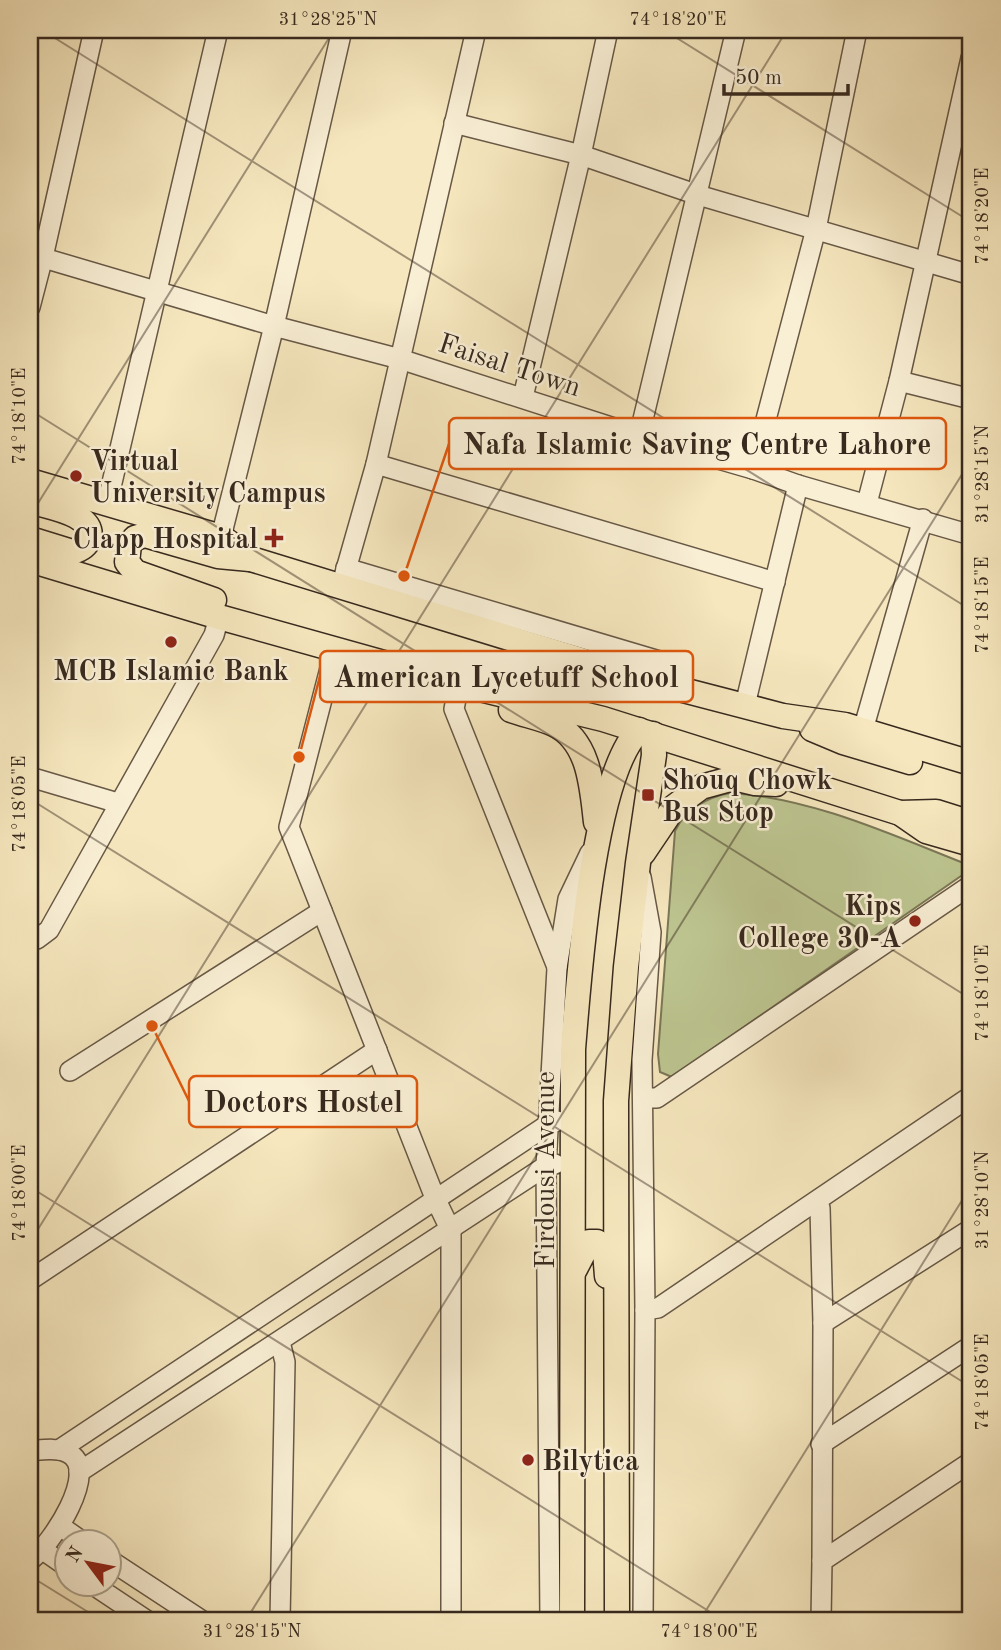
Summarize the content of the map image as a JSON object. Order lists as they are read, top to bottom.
{
  "streets": {
    "main road": ["Firdousi Avenue"],
    "street": ["Faisal Town"]
  },
  "places": {
    "other": [
      "Virtual University Campus",
      "Nafa Islamic Saving Centre Lahore",
      "MCB Islamic Bank",
      "American Lycetuff School",
      "Kips College 30-A",
      "Doctors Hostel",
      "Bilytica"
    ],
    "health": ["Clapp Hospital"],
    "transit": ["Shouq Chowk Bus Stop"]
  },
  "scale_bar": "50 m",
  "north": "top left",
  "coordinates": [
    "31°28'25\"N",
    "74°18'20\"E",
    "74°18'10\"E",
    "31°28'15\"N",
    "74°18'15\"E",
    "74°18'05\"E",
    "74°18'00\"E",
    "31°28'10\"N"
  ]
}
